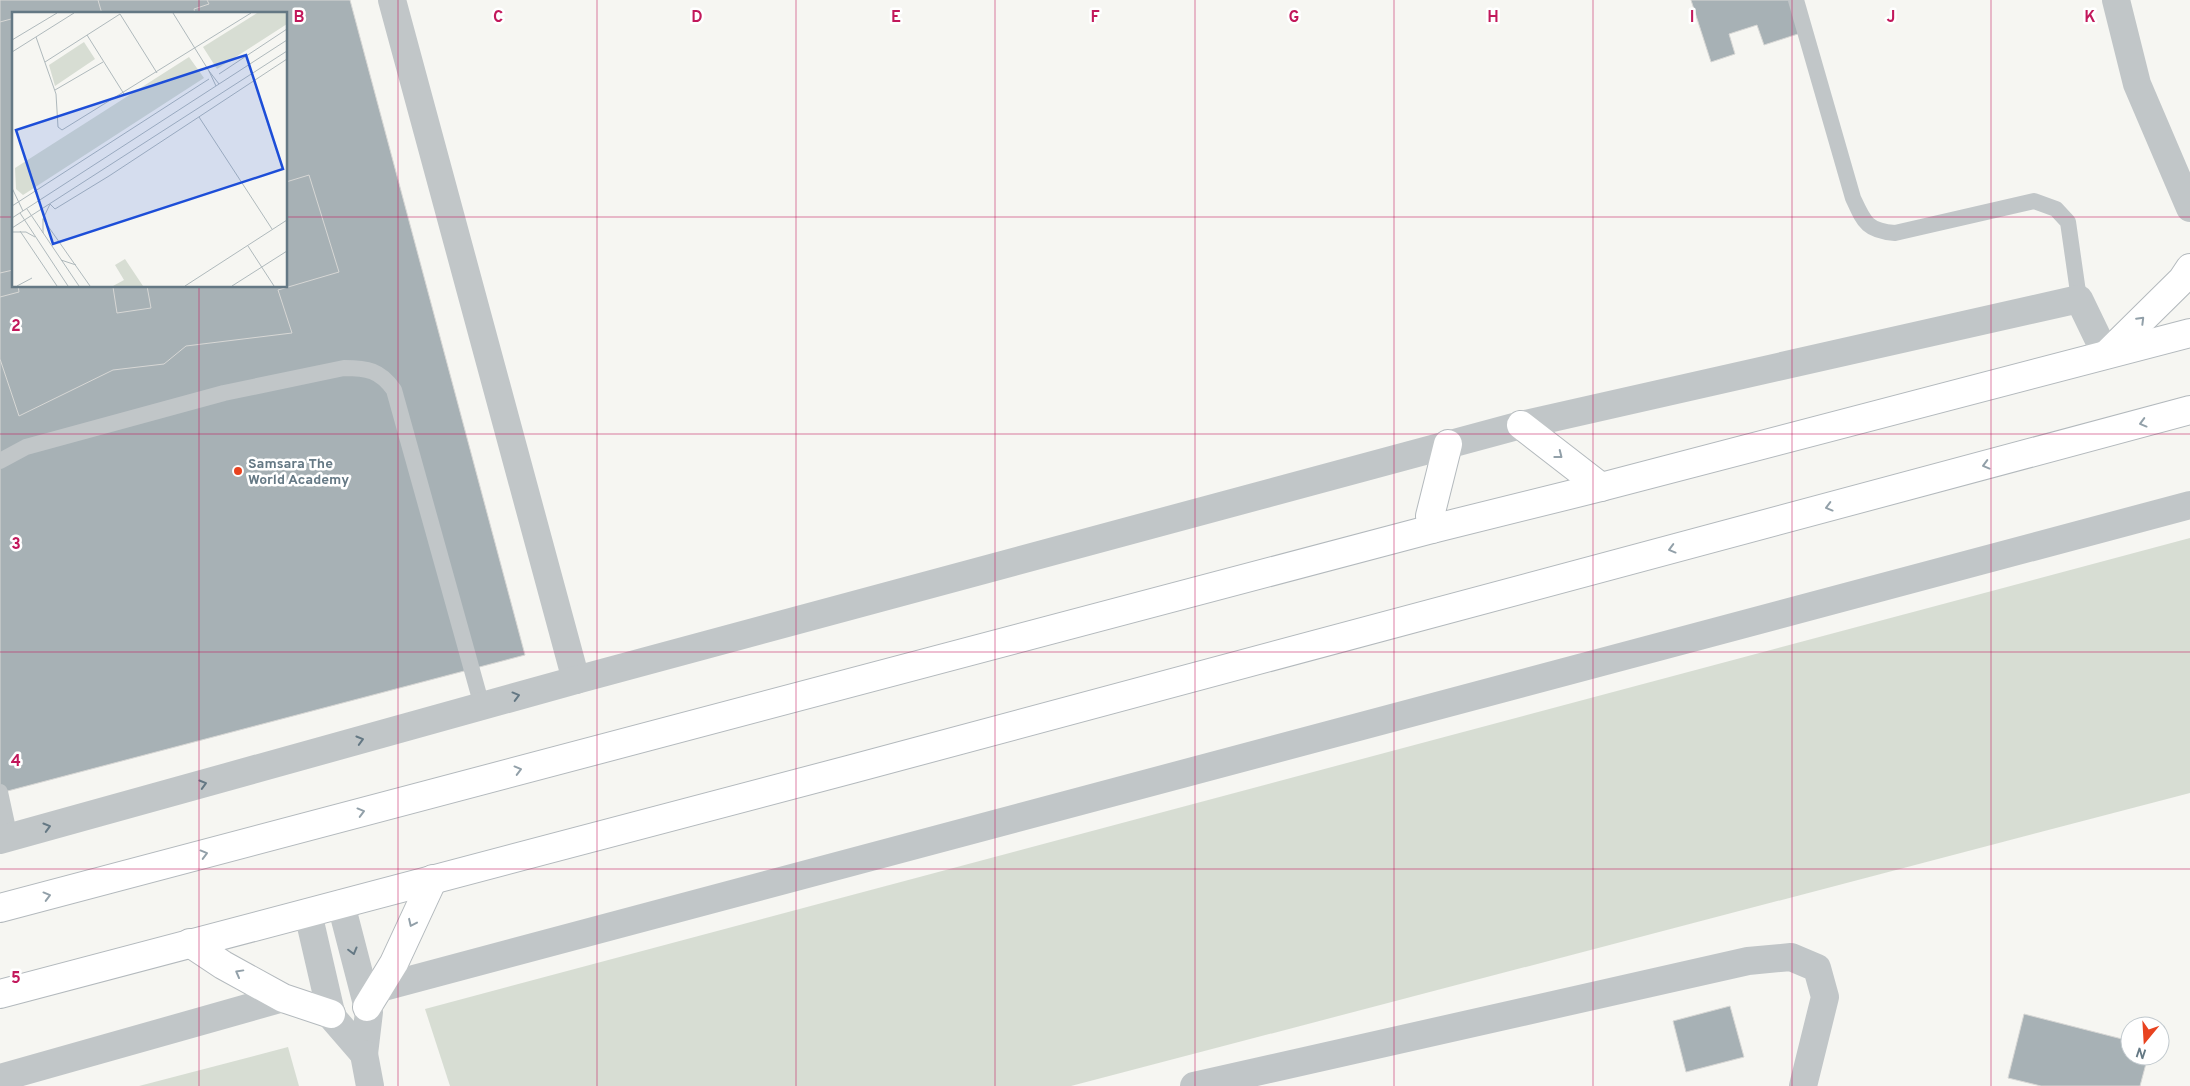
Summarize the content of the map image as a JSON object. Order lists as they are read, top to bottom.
{
  "places": ["Samsara The World Academy"],
  "north": "bottom",
  "grid": {
    "columns": [
      "B",
      "C",
      "D",
      "E",
      "F",
      "G",
      "H",
      "I",
      "J",
      "K"
    ],
    "rows": [
      "2",
      "3",
      "4",
      "5"
    ]
  }
}
